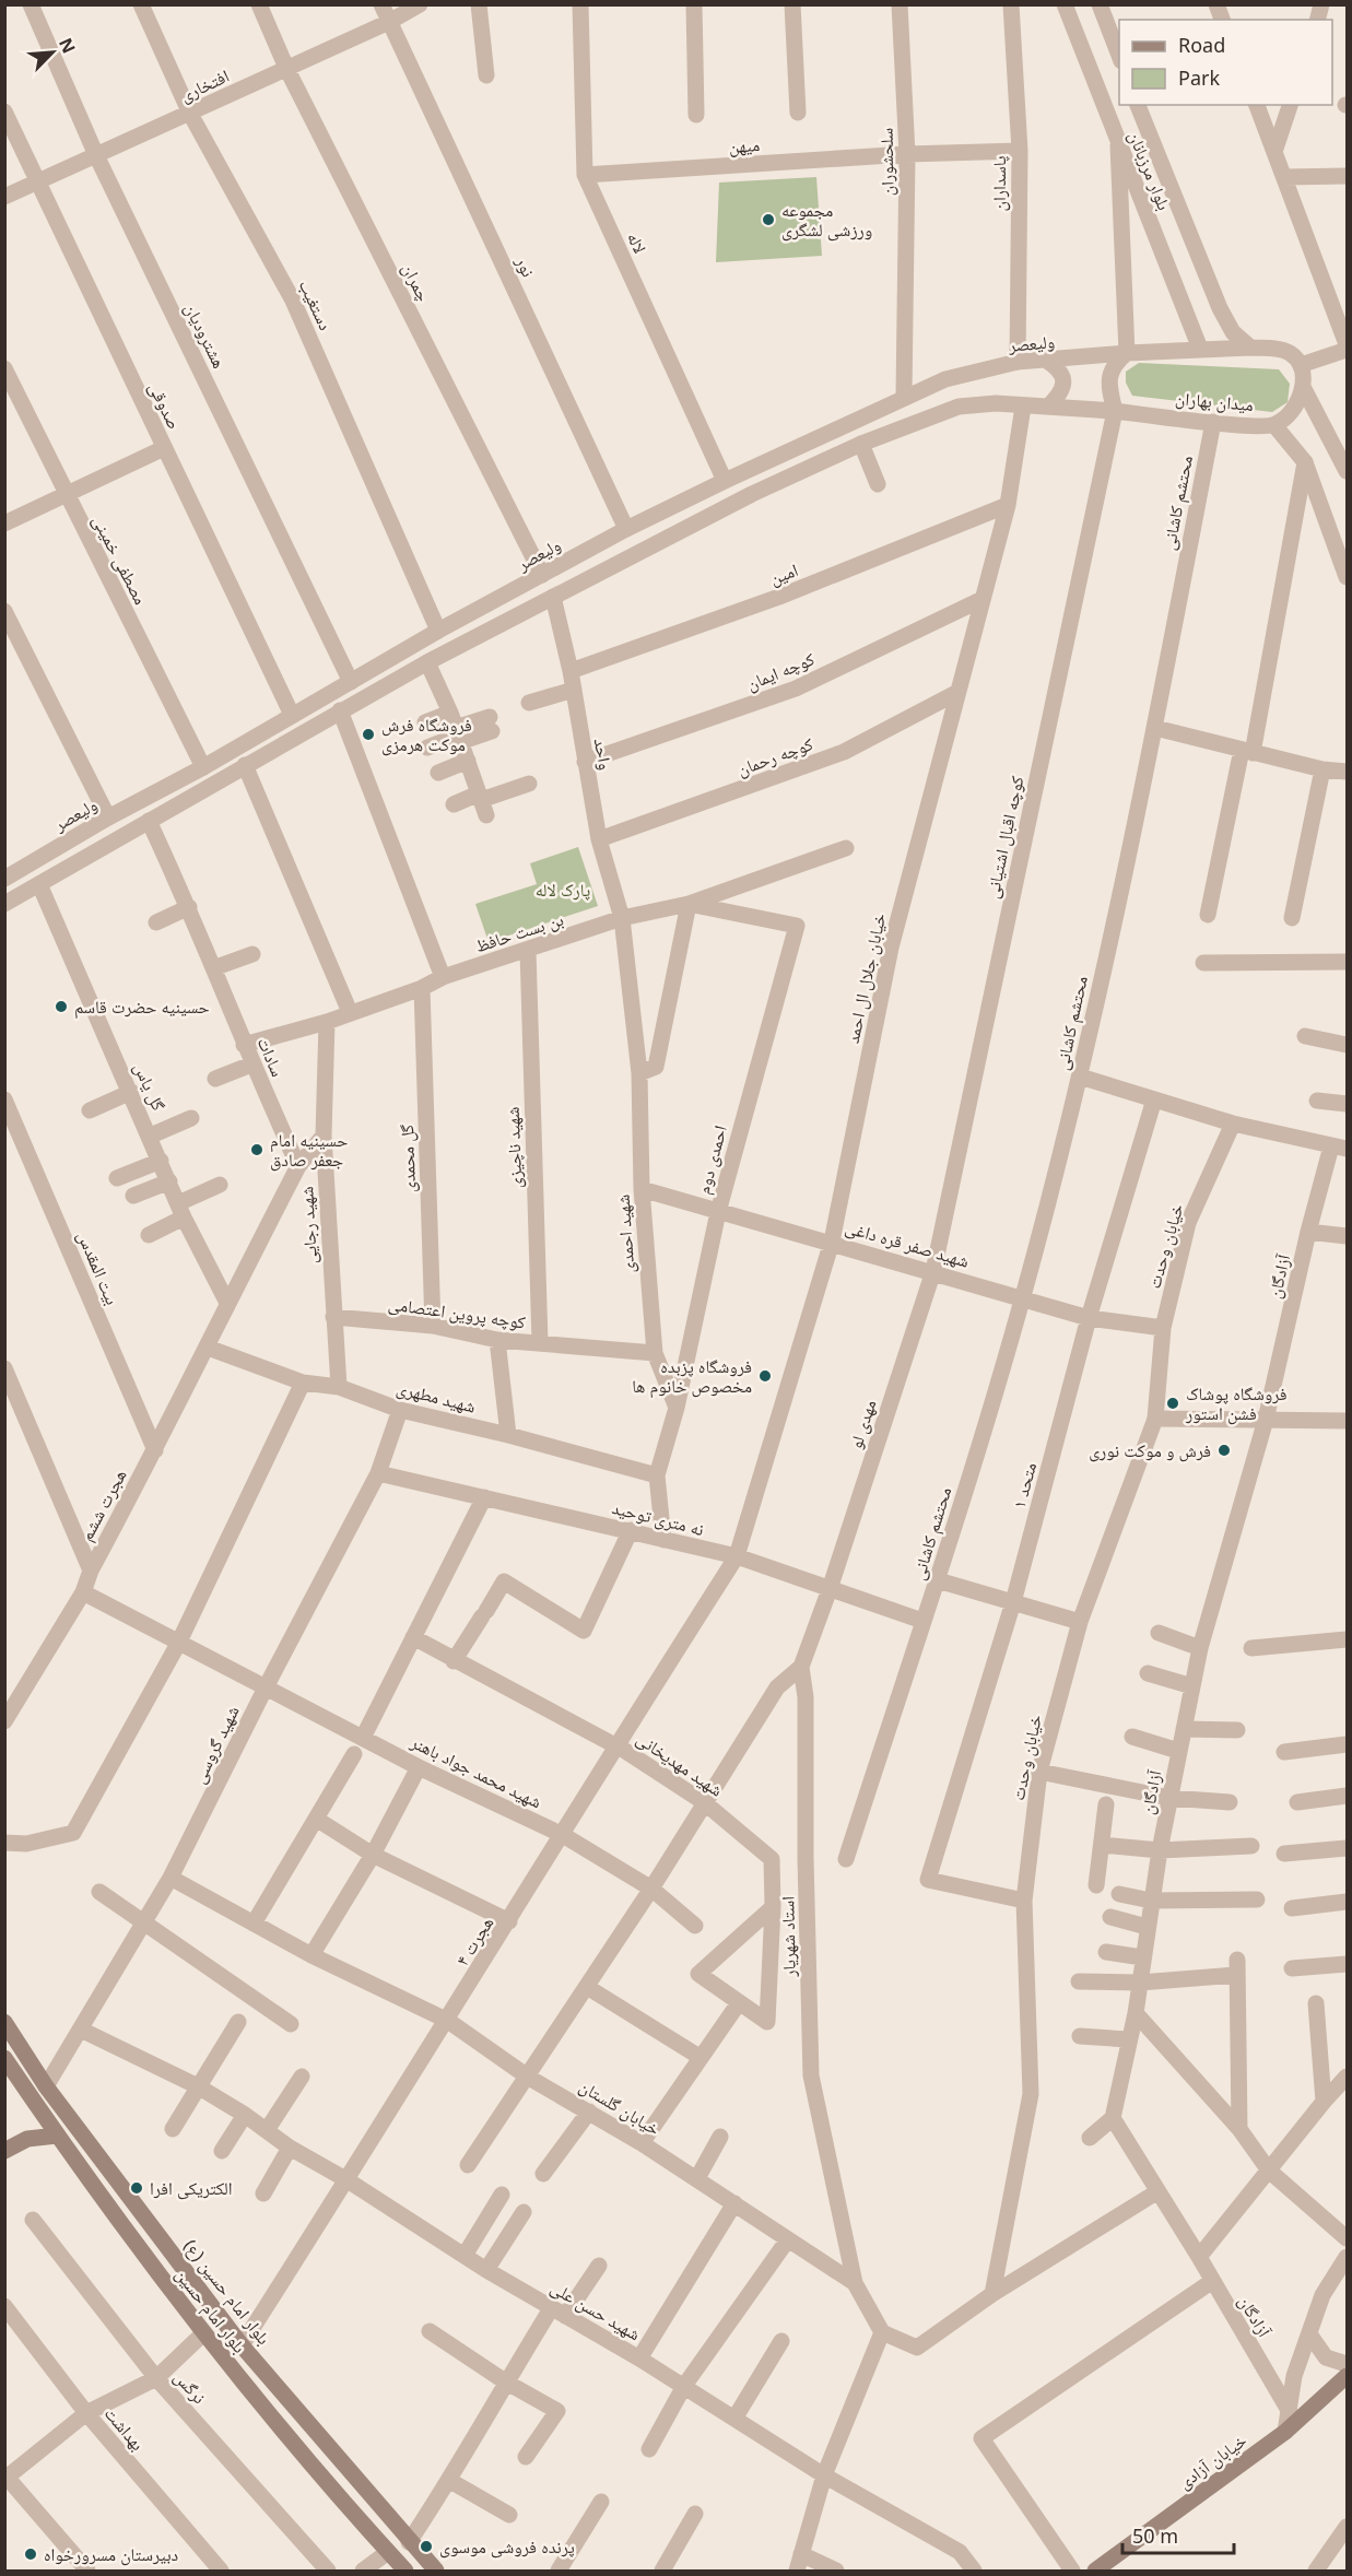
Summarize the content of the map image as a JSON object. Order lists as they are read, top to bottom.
{
  "streets": {
    "main road": ["بلوار امام حسین (ع)", "بلوار امام حسین", "خیابان آزادی"],
    "street": [
      "افتخاری",
      "میهن",
      "سلحشوران",
      "بلوار مرزبانان",
      "پاسداران",
      "لاله",
      "نور",
      "چمران",
      "دستغیب",
      "هشترودیان",
      "ولیعصر",
      "میدان بهاران",
      "صدوقی",
      "محتشم کاشانی",
      "مصطفی خمینی",
      "امین",
      "کوچه ایمان",
      "واحد",
      "کوچه رحمان",
      "کوچه اقبال اشتیانی",
      "بن بست حافظ",
      "خیابان جلال ال احمد",
      "سادات",
      "گل یاس",
      "شهید ناچیزی",
      "گل محمدی",
      "احمدی دوم",
      "شهید رجایی",
      "شهید احمدی",
      "شهید صفر قره داغی",
      "خیابان وحدت",
      "بیت المقدس",
      "آزادگان",
      "کوچه پروین اعتصامی",
      "شهید مطهری",
      "مهدی لو",
      "متحد ۱",
      "هجرت ششم",
      "نه متری توحید",
      "شهید گروسی",
      "شهید مهدیخانی",
      "شهید محمد جواد باهنر",
      "استاد شهریار",
      "هجرت ۴",
      "خیابان گلستان",
      "شهید حسن علی",
      "نرگس",
      "بهداشت"
    ]
  },
  "crossings": [
    ["افتخاری", "نور"],
    ["افتخاری", "چمران"],
    ["افتخاری", "دستغیب"],
    ["افتخاری", "هشترودیان"],
    ["افتخاری", "صدوقی"],
    ["میهن", "سلحشوران"],
    ["میهن", "پاسداران"],
    ["میهن", "لاله"],
    ["سلحشوران", "ولیعصر"],
    ["پاسداران", "ولیعصر"],
    ["لاله", "ولیعصر"],
    ["نور", "ولیعصر"],
    ["چمران", "ولیعصر"],
    ["چمران", "واحد"],
    ["دستغیب", "ولیعصر"],
    ["هشترودیان", "ولیعصر"],
    ["ولیعصر", "صدوقی"],
    ["ولیعصر", "مصطفی خمینی"],
    ["میدان بهاران", "محتشم کاشانی"],
    ["میدان بهاران", "کوچه اقبال اشتیانی"],
    ["محتشم کاشانی", "شهید صفر قره داغی"],
    ["محتشم کاشانی", "نه متری توحید"],
    ["امین", "واحد"],
    ["امین", "خیابان جلال ال احمد"],
    ["کوچه ایمان", "واحد"],
    ["کوچه ایمان", "خیابان جلال ال احمد"],
    ["واحد", "کوچه رحمان"],
    ["واحد", "بن بست حافظ"],
    ["واحد", "شهید احمدی"],
    ["کوچه رحمان", "خیابان جلال ال احمد"],
    ["کوچه اقبال اشتیانی", "شهید صفر قره داغی"],
    ["کوچه اقبال اشتیانی", "مهدی لو"],
    ["بن بست حافظ", "سادات"],
    ["بن بست حافظ", "شهید ناچیزی"],
    ["بن بست حافظ", "گل محمدی"],
    ["بن بست حافظ", "احمدی دوم"],
    ["بن بست حافظ", "شهید رجایی"],
    ["بن بست حافظ", "شهید احمدی"],
    ["خیابان جلال ال احمد", "شهید صفر قره داغی"],
    ["خیابان جلال ال احمد", "نه متری توحید"],
    ["خیابان جلال ال احمد", "هجرت ۴"],
    ["گل یاس", "هجرت ششم"],
    ["شهید ناچیزی", "کوچه پروین اعتصامی"],
    ["گل محمدی", "کوچه پروین اعتصامی"],
    ["احمدی دوم", "شهید احمدی"],
    ["احمدی دوم", "شهید صفر قره داغی"],
    ["شهید رجایی", "کوچه پروین اعتصامی"],
    ["شهید رجایی", "شهید مطهری"],
    ["شهید احمدی", "شهید صفر قره داغی"],
    ["شهید احمدی", "کوچه پروین اعتصامی"],
    ["شهید صفر قره داغی", "خیابان وحدت"],
    ["شهید صفر قره داغی", "مهدی لو"],
    ["شهید صفر قره داغی", "متحد ۱"],
    ["خیابان وحدت", "متحد ۱"],
    ["بیت المقدس", "هجرت ششم"],
    ["شهید مطهری", "هجرت ششم"],
    ["شهید مطهری", "شهید گروسی"],
    ["مهدی لو", "نه متری توحید"],
    ["مهدی لو", "استاد شهریار"],
    ["هجرت ششم", "شهید محمد جواد باهنر"],
    ["نه متری توحید", "شهید گروسی"],
    ["نه متری توحید", "استاد شهریار"],
    ["نه متری توحید", "هجرت ۴"],
    ["شهید گروسی", "شهید محمد جواد باهنر"],
    ["شهید گروسی", "خیابان گلستان"],
    ["شهید گروسی", "بلوار امام حسین (ع)"],
    ["شهید گروسی", "شهید حسن علی"],
    ["شهید مهدیخانی", "هجرت ۴"],
    ["شهید محمد جواد باهنر", "هجرت ۴"],
    ["استاد شهریار", "خیابان گلستان"],
    ["هجرت ۴", "خیابان گلستان"],
    ["هجرت ۴", "بلوار امام حسین (ع)"],
    ["هجرت ۴", "شهید حسن علی"]
  ],
  "parks": ["پارک لاله"],
  "places": [
    "مجموعه ورزشی لشگری",
    "فروشگاه فرش موکت هرمزی",
    "حسینیه حضرت قاسم",
    "حسینیه امام جعفر صادق",
    "فروشگاه پزبده مخصوص خانوم ها",
    "فروشگاه پوشاک فشن استور",
    "فرش و موکت نوری",
    "الکتریکی افرا",
    "پرنده فروشی موسوی",
    "دبیرستان مسرورخواه"
  ],
  "legend": ["Road", "Park"],
  "scale_bar": "50 m",
  "north": "top right"
}
